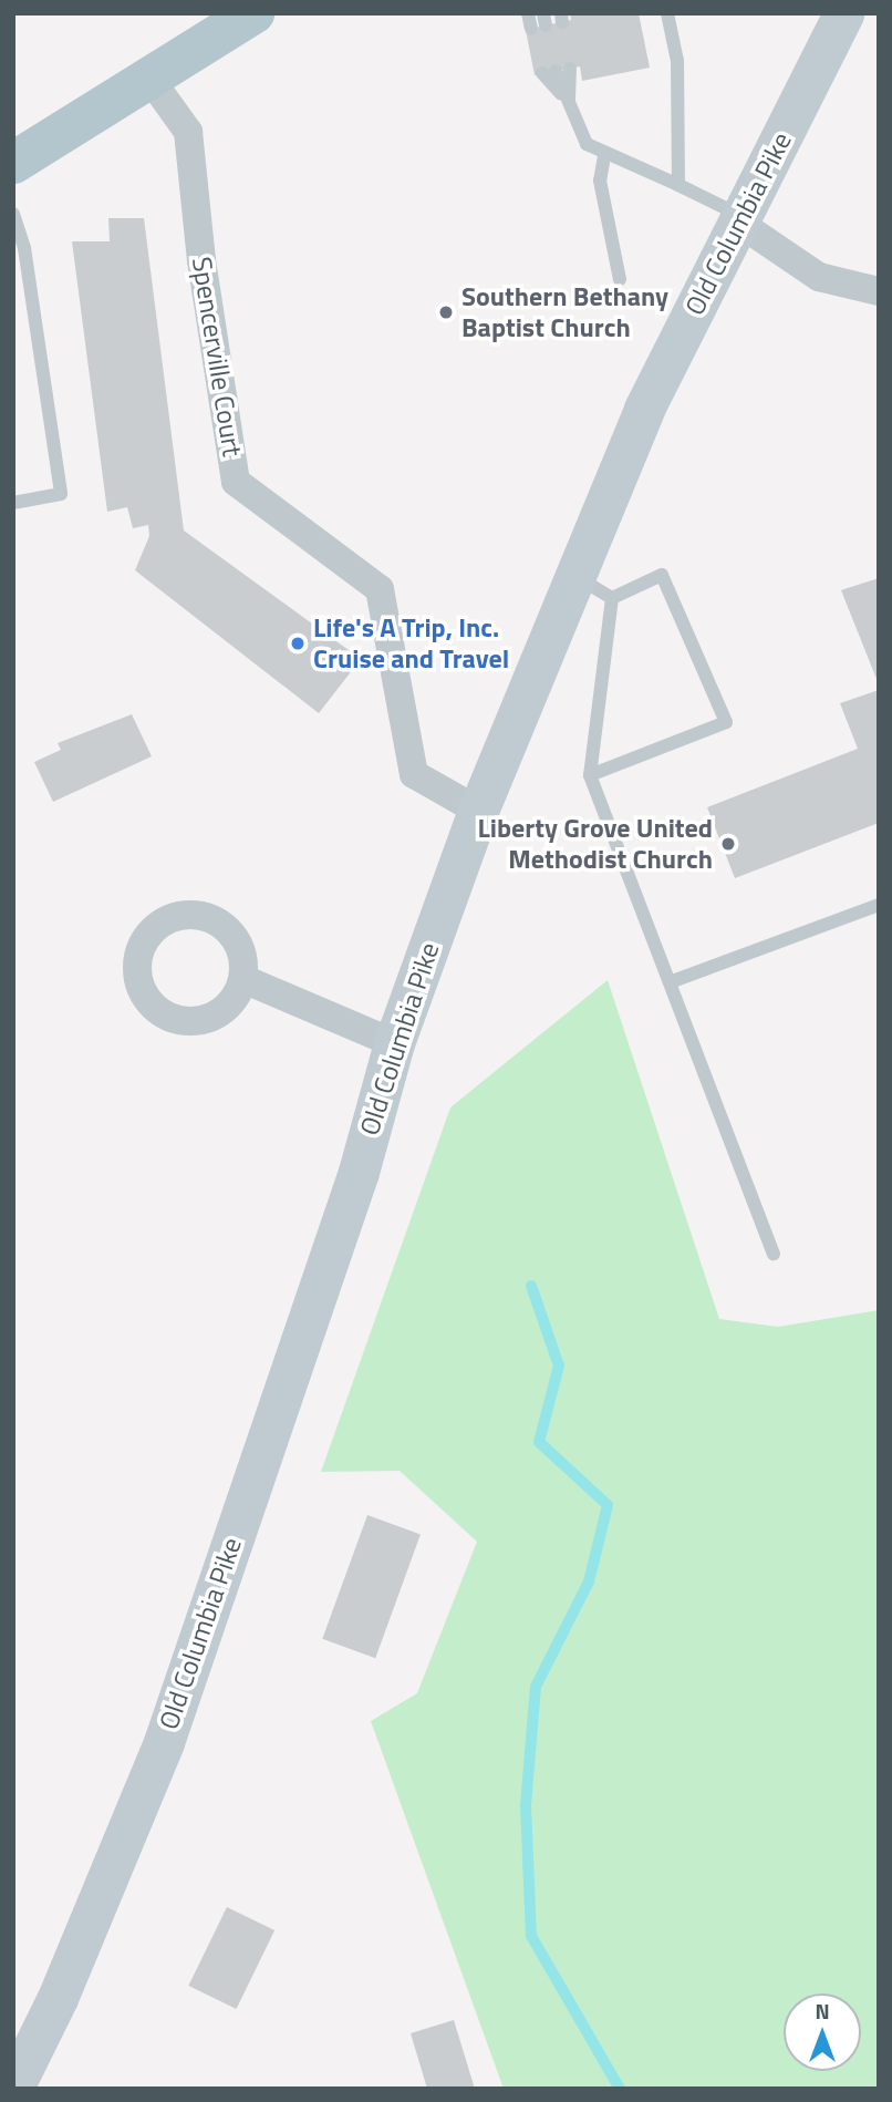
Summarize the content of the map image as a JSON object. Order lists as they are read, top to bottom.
{
  "streets": {
    "main road": ["Old Columbia Pike"],
    "street": ["Spencerville Court"]
  },
  "crossings": [
    ["Old Columbia Pike", "Spencerville Court"]
  ],
  "places": ["Southern Bethany Baptist Church", "Life's A Trip, Inc. Cruise and Travel", "Liberty Grove United Methodist Church"],
  "north": "top"
}
